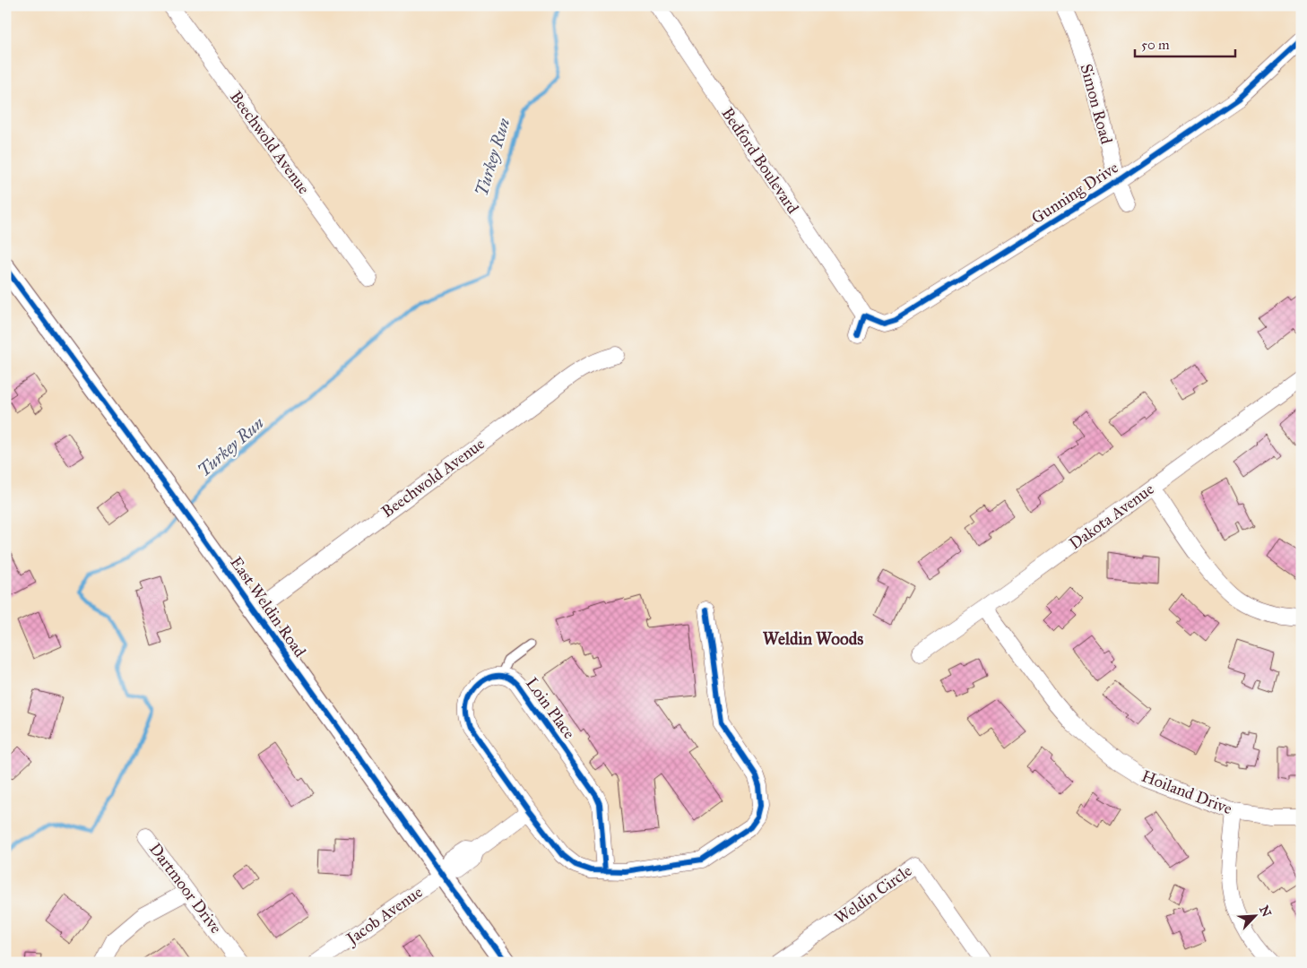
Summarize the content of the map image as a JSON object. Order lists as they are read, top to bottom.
{
  "streets": {
    "street": [
      "Simon Road",
      "Beechwold Avenue",
      "Bedford Boulevard",
      "Gunning Drive",
      "Dakota Avenue",
      "East Weldin Road",
      "Loin Place",
      "Hoiland Drive",
      "Dartmoor Drive",
      "Weldin Circle",
      "Jacob Avenue"
    ]
  },
  "crossings": [
    ["Simon Road", "Gunning Drive"],
    ["Beechwold Avenue", "East Weldin Road"],
    ["Bedford Boulevard", "Gunning Drive"],
    ["Dakota Avenue", "Hoiland Drive"],
    ["East Weldin Road", "Jacob Avenue"],
    ["Loin Place", "Jacob Avenue"]
  ],
  "districts": ["Weldin Woods"],
  "water": ["Turkey Run"],
  "scale_bar": "50 m",
  "north": "top right"
}
